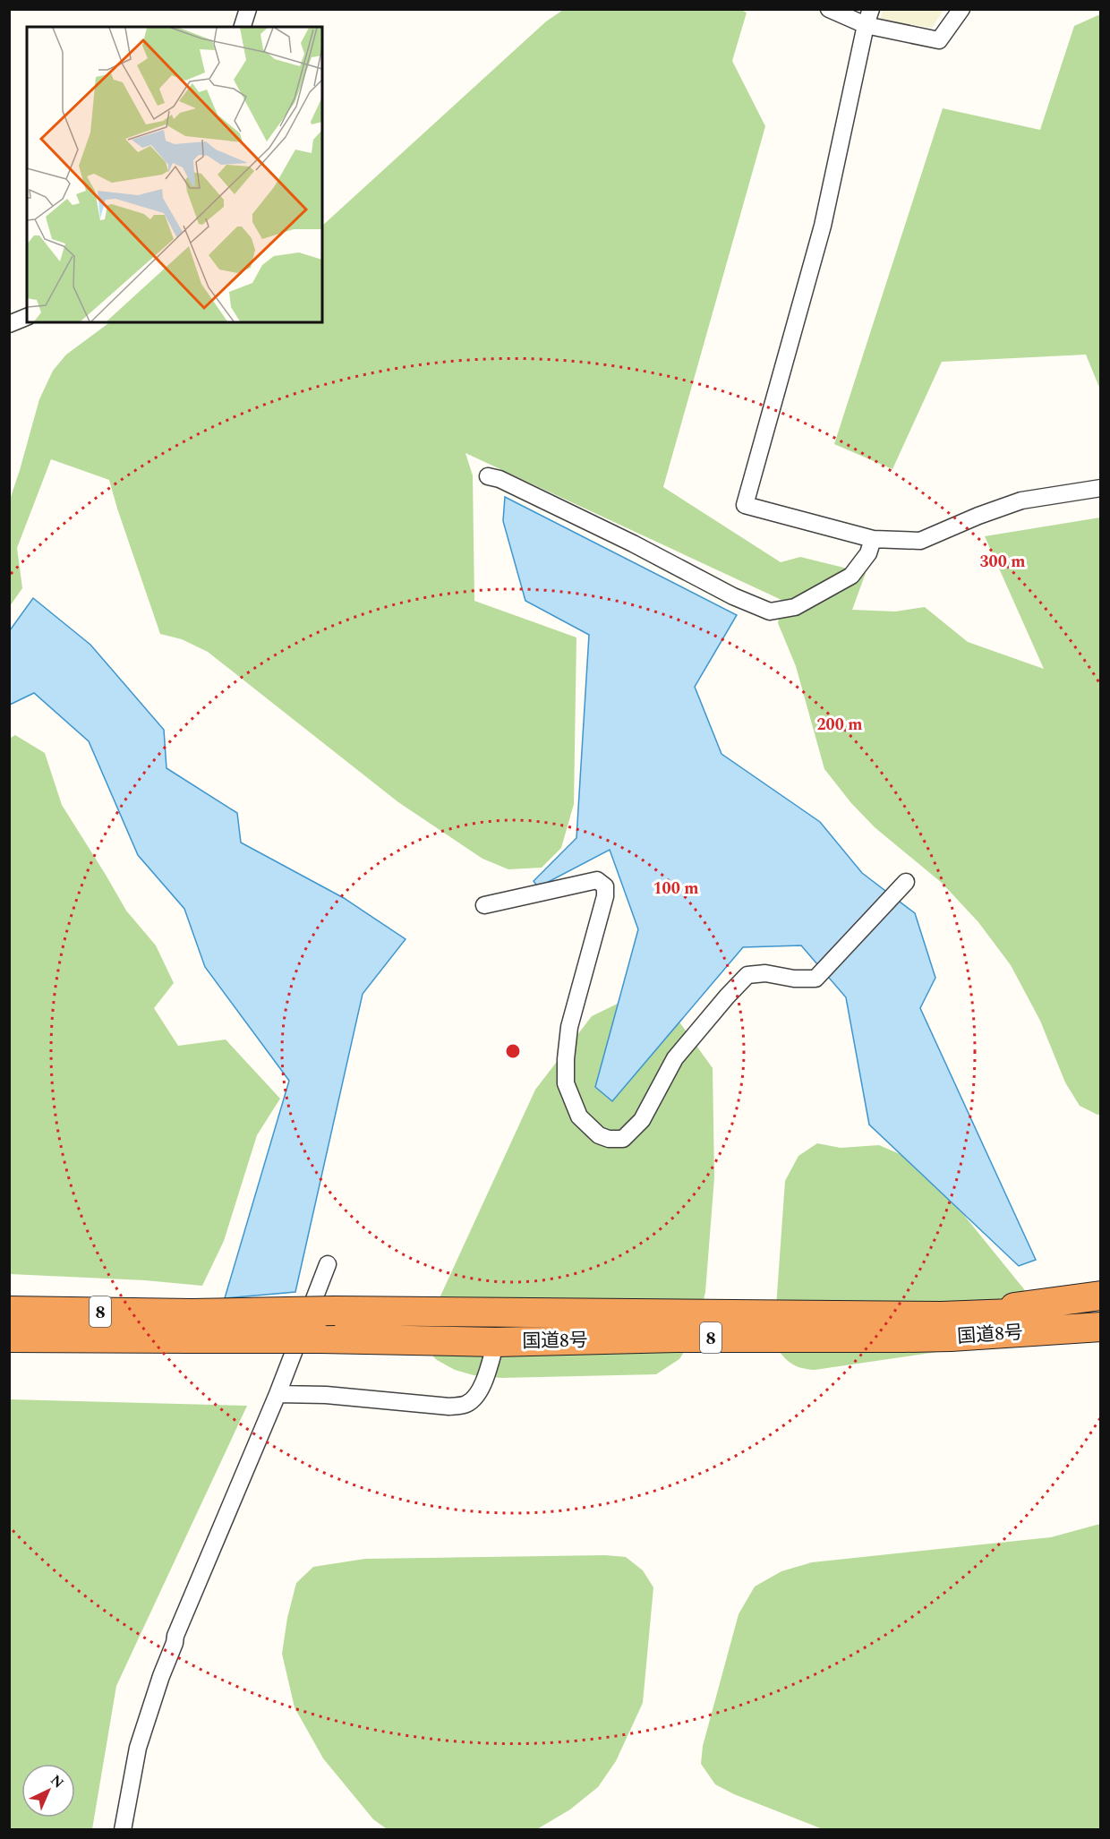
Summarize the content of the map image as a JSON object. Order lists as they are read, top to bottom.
{
  "streets": {
    "highway": ["8", "国道8号"]
  },
  "north": "top right",
  "rings": ["300 m", "200 m", "100 m"]
}
